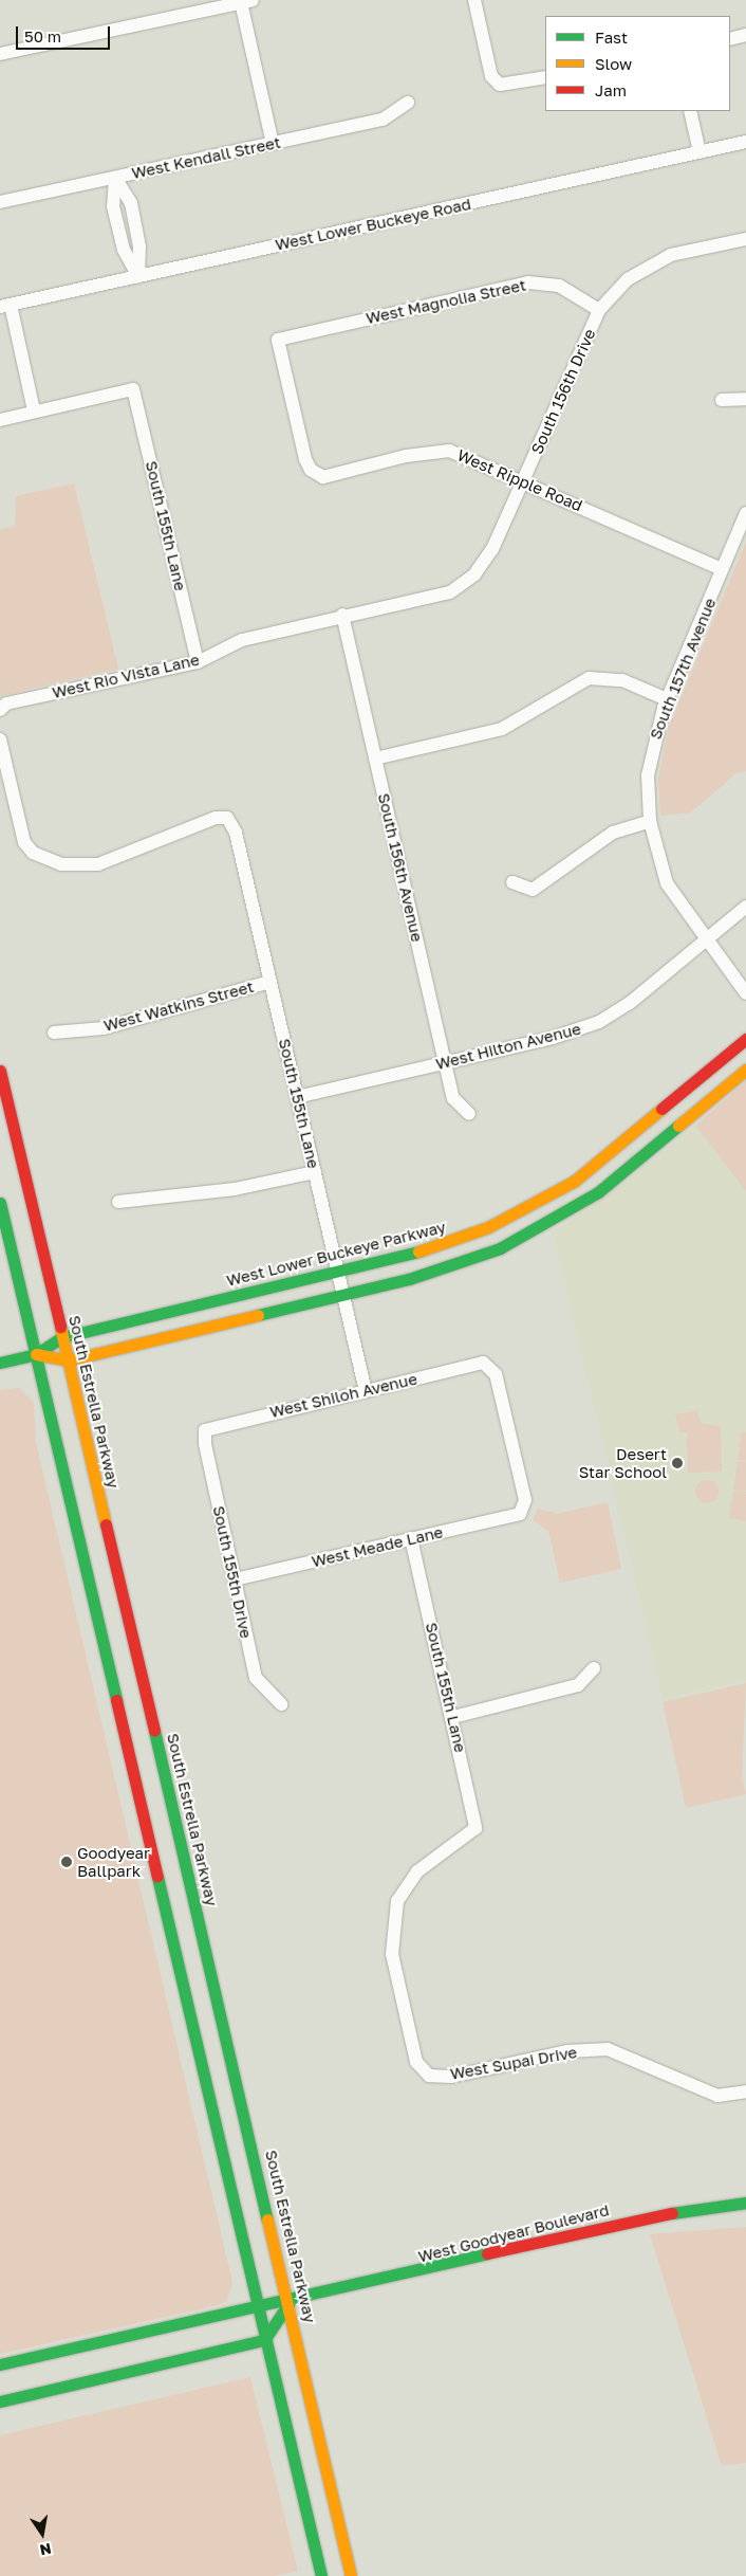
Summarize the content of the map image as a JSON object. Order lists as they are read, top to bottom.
{
  "streets": {
    "main road": ["West Lower Buckeye Parkway", "South Estrella Parkway", "West Goodyear Boulevard"],
    "street": [
      "West Kendall Street",
      "West Lower Buckeye Road",
      "West Magnolia Street",
      "South 156th Drive",
      "West Ripple Road",
      "South 155th Lane",
      "South 157th Avenue",
      "West Rio Vista Lane",
      "South 156th Avenue",
      "West Watkins Street",
      "West Hilton Avenue",
      "West Shiloh Avenue",
      "West Meade Lane",
      "South 155th Drive",
      "West Supai Drive"
    ]
  },
  "crossings": [
    ["West Magnolia Street", "South 156th Drive"],
    ["West Magnolia Street", "West Ripple Road"],
    ["South 156th Drive", "West Ripple Road"],
    ["South 156th Drive", "West Rio Vista Lane"],
    ["South 156th Drive", "South 156th Avenue"],
    ["West Ripple Road", "South 157th Avenue"],
    ["South 155th Lane", "West Rio Vista Lane"],
    ["South 155th Lane", "West Watkins Street"],
    ["South 155th Lane", "West Hilton Avenue"],
    ["South 155th Lane", "West Lower Buckeye Parkway"],
    ["South 155th Lane", "West Shiloh Avenue"],
    ["South 155th Lane", "West Meade Lane"],
    ["South 155th Lane", "West Supai Drive"],
    ["South 157th Avenue", "West Hilton Avenue"],
    ["West Rio Vista Lane", "South 156th Avenue"],
    ["South 156th Avenue", "West Hilton Avenue"],
    ["West Lower Buckeye Parkway", "South Estrella Parkway"],
    ["West Shiloh Avenue", "West Meade Lane"],
    ["West Shiloh Avenue", "South 155th Drive"],
    ["South Estrella Parkway", "West Goodyear Boulevard"],
    ["West Meade Lane", "South 155th Drive"]
  ],
  "places": ["Desert Star School", "Goodyear Ballpark"],
  "legend": ["Fast", "Slow", "Jam"],
  "scale_bar": "50 m",
  "north": "bottom"
}
